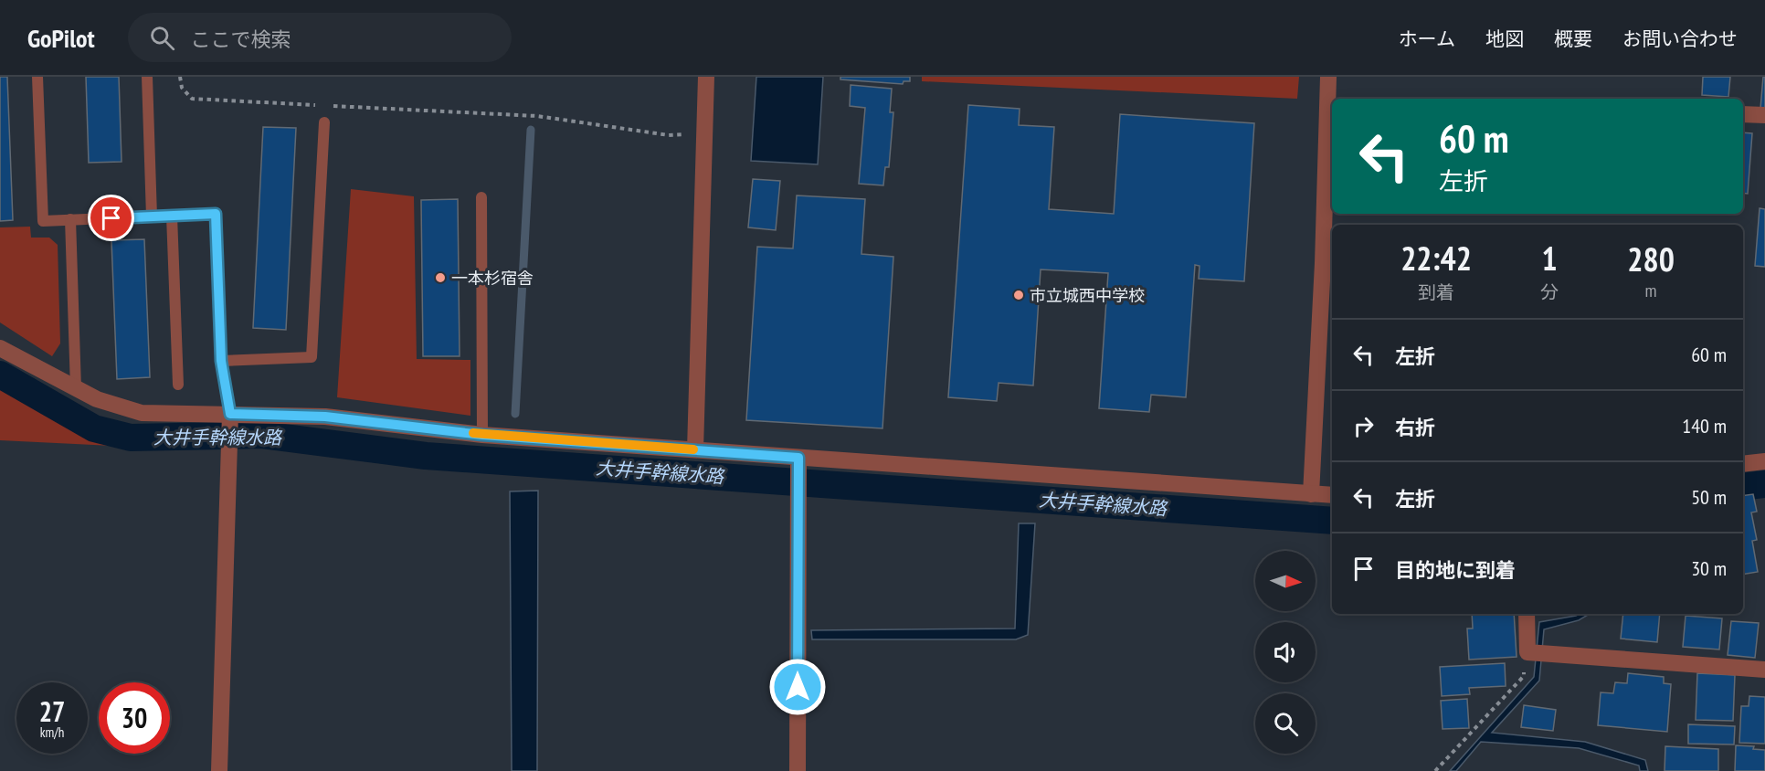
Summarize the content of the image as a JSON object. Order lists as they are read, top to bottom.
{
  "water": ["大井手幹線水路"],
  "places": ["一本杉宿舎", "市立城西中学校"],
  "north": "right",
  "page": {
    "header": "GoPilot",
    "search": "ここで検索",
    "nav": [
      "ホーム",
      "地図",
      "概要",
      "お問い合わせ"
    ],
    "turn": ["60 m", "左折"],
    "eta": [
      "22:42",
      "到着",
      "1",
      "分",
      "280",
      "m"
    ],
    "list": [
      {
        "name": "左折",
        "value": "60 m"
      },
      {
        "name": "右折",
        "value": "140 m"
      },
      {
        "name": "左折",
        "value": "50 m"
      },
      {
        "name": "目的地に到着",
        "value": "30 m"
      }
    ],
    "speed": "27 km/h",
    "limit": "30"
  }
}
